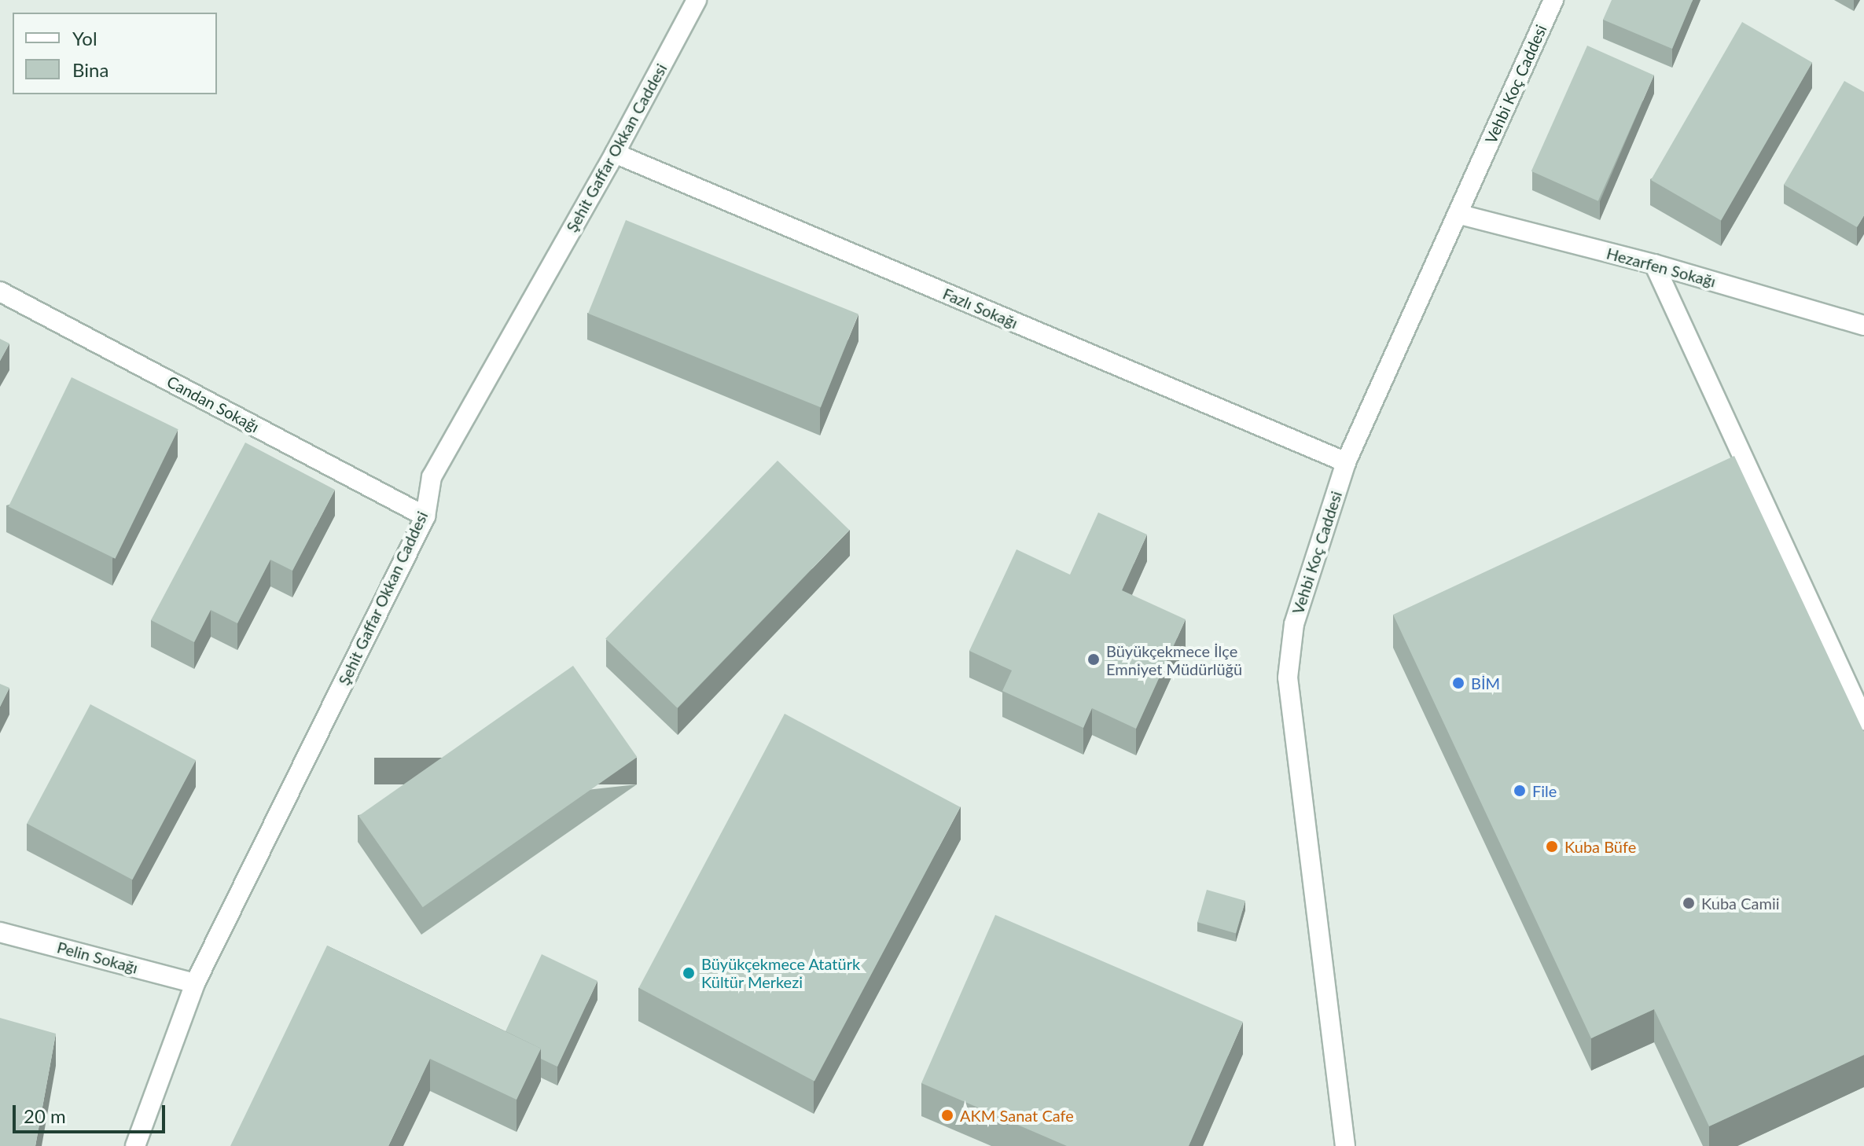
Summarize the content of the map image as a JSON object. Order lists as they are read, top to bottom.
{
  "streets": {
    "street": [
      "Vehbi Koç Caddesi",
      "Şehit Gaffar Okkan Caddesi",
      "Hezarfen Sokağı",
      "Fazlı Sokağı",
      "Candan Sokağı",
      "Pelin Sokağı"
    ]
  },
  "crossings": [
    ["Vehbi Koç Caddesi", "Hezarfen Sokağı"],
    ["Vehbi Koç Caddesi", "Fazlı Sokağı"],
    ["Şehit Gaffar Okkan Caddesi", "Fazlı Sokağı"],
    ["Şehit Gaffar Okkan Caddesi", "Candan Sokağı"],
    ["Şehit Gaffar Okkan Caddesi", "Pelin Sokağı"]
  ],
  "places": [
    "Büyükçekmece İlçe Emniyet Müdürlüğü",
    "BİM",
    "File",
    "Kuba Büfe",
    "Kuba Camii",
    "Büyükçekmece Atatürk Kültür Merkezi",
    "AKM Sanat Cafe"
  ],
  "legend": ["Yol", "Bina"],
  "scale_bar": "20 m"
}
